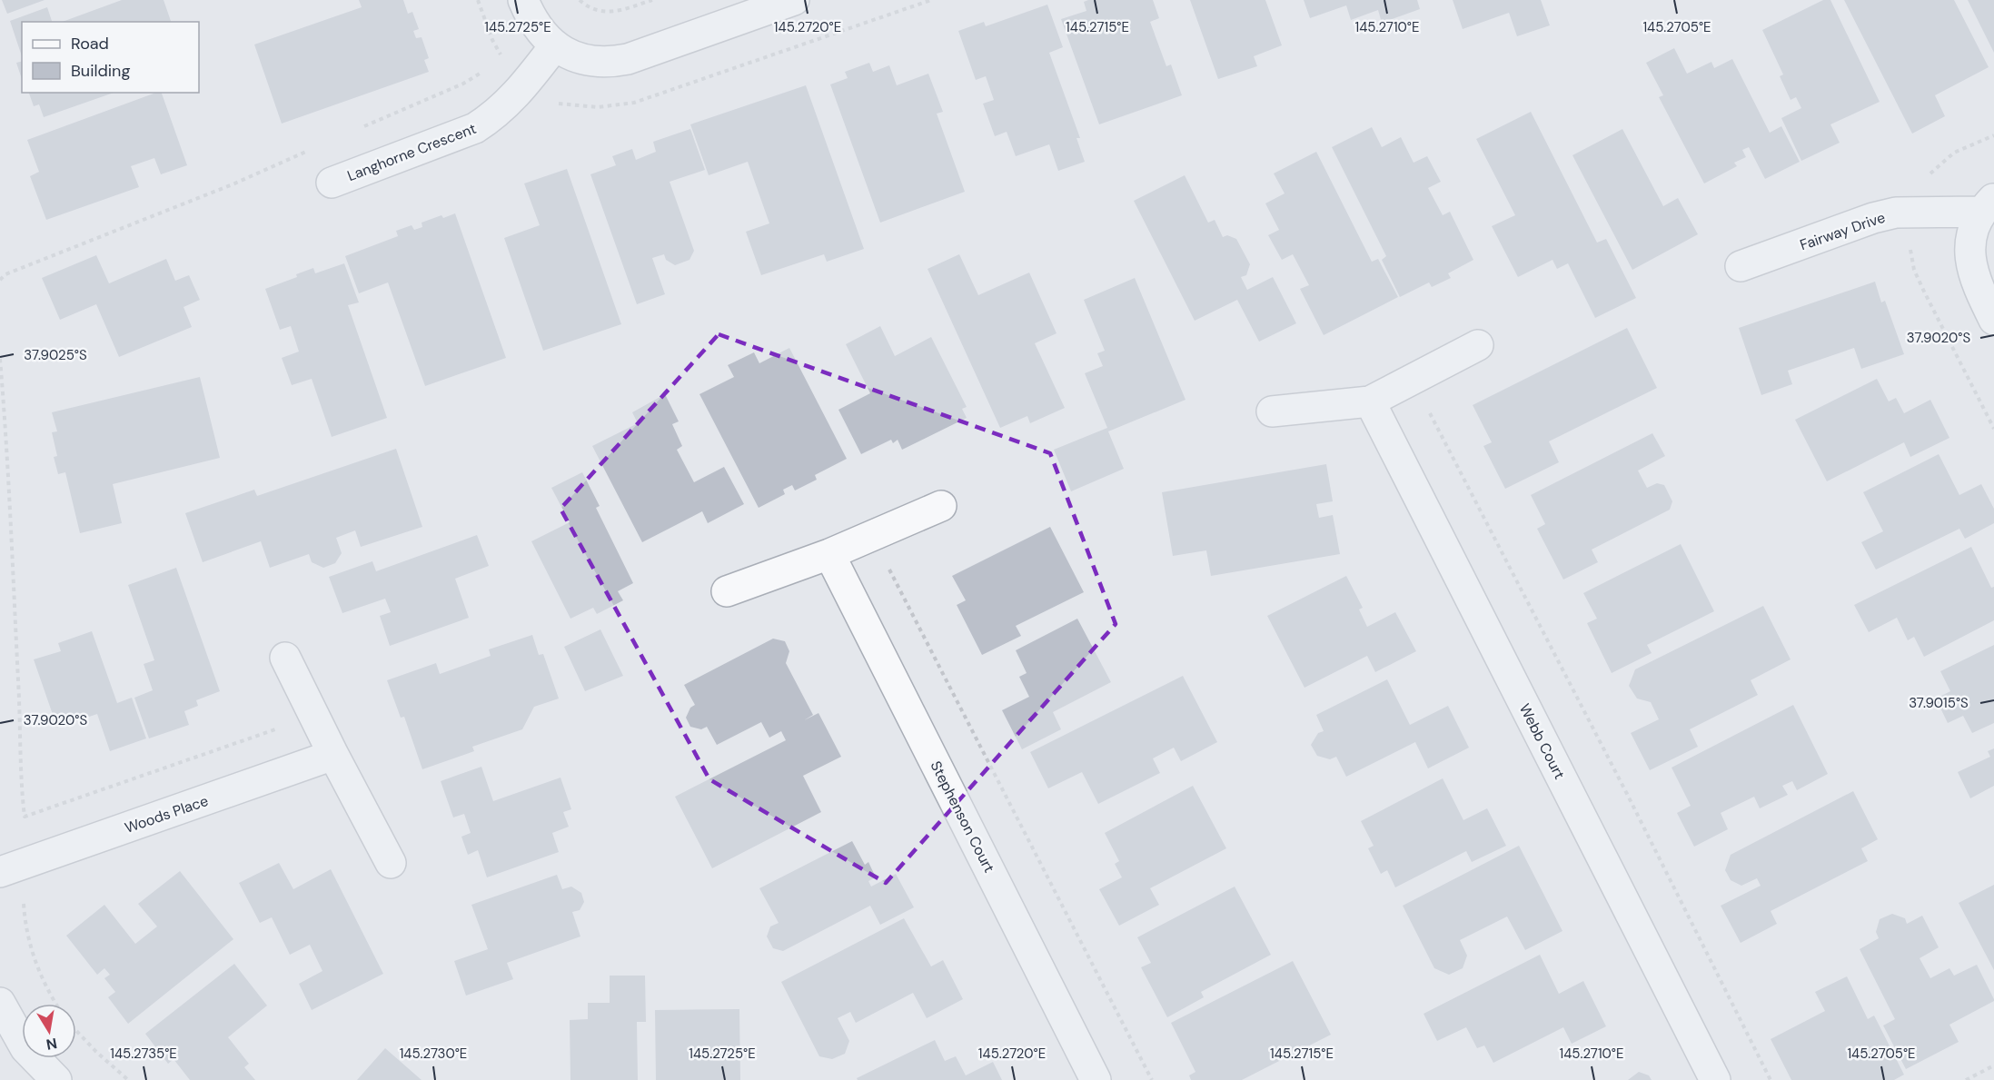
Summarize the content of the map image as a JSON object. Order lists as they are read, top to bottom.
{
  "streets": {
    "street": [
      "Langhorne Crescent",
      "Fairway Drive",
      "Webb Court",
      "Woods Place",
      "Stephenson Court"
    ]
  },
  "legend": ["Road", "Building"],
  "north": "bottom",
  "coordinates": [
    "145.2725°E",
    "145.2720°E",
    "145.2715°E",
    "145.2710°E",
    "145.2705°E",
    "37.9020°S",
    "37.9025°S",
    "37.9015°S",
    "145.2735°E",
    "145.2730°E"
  ]
}
